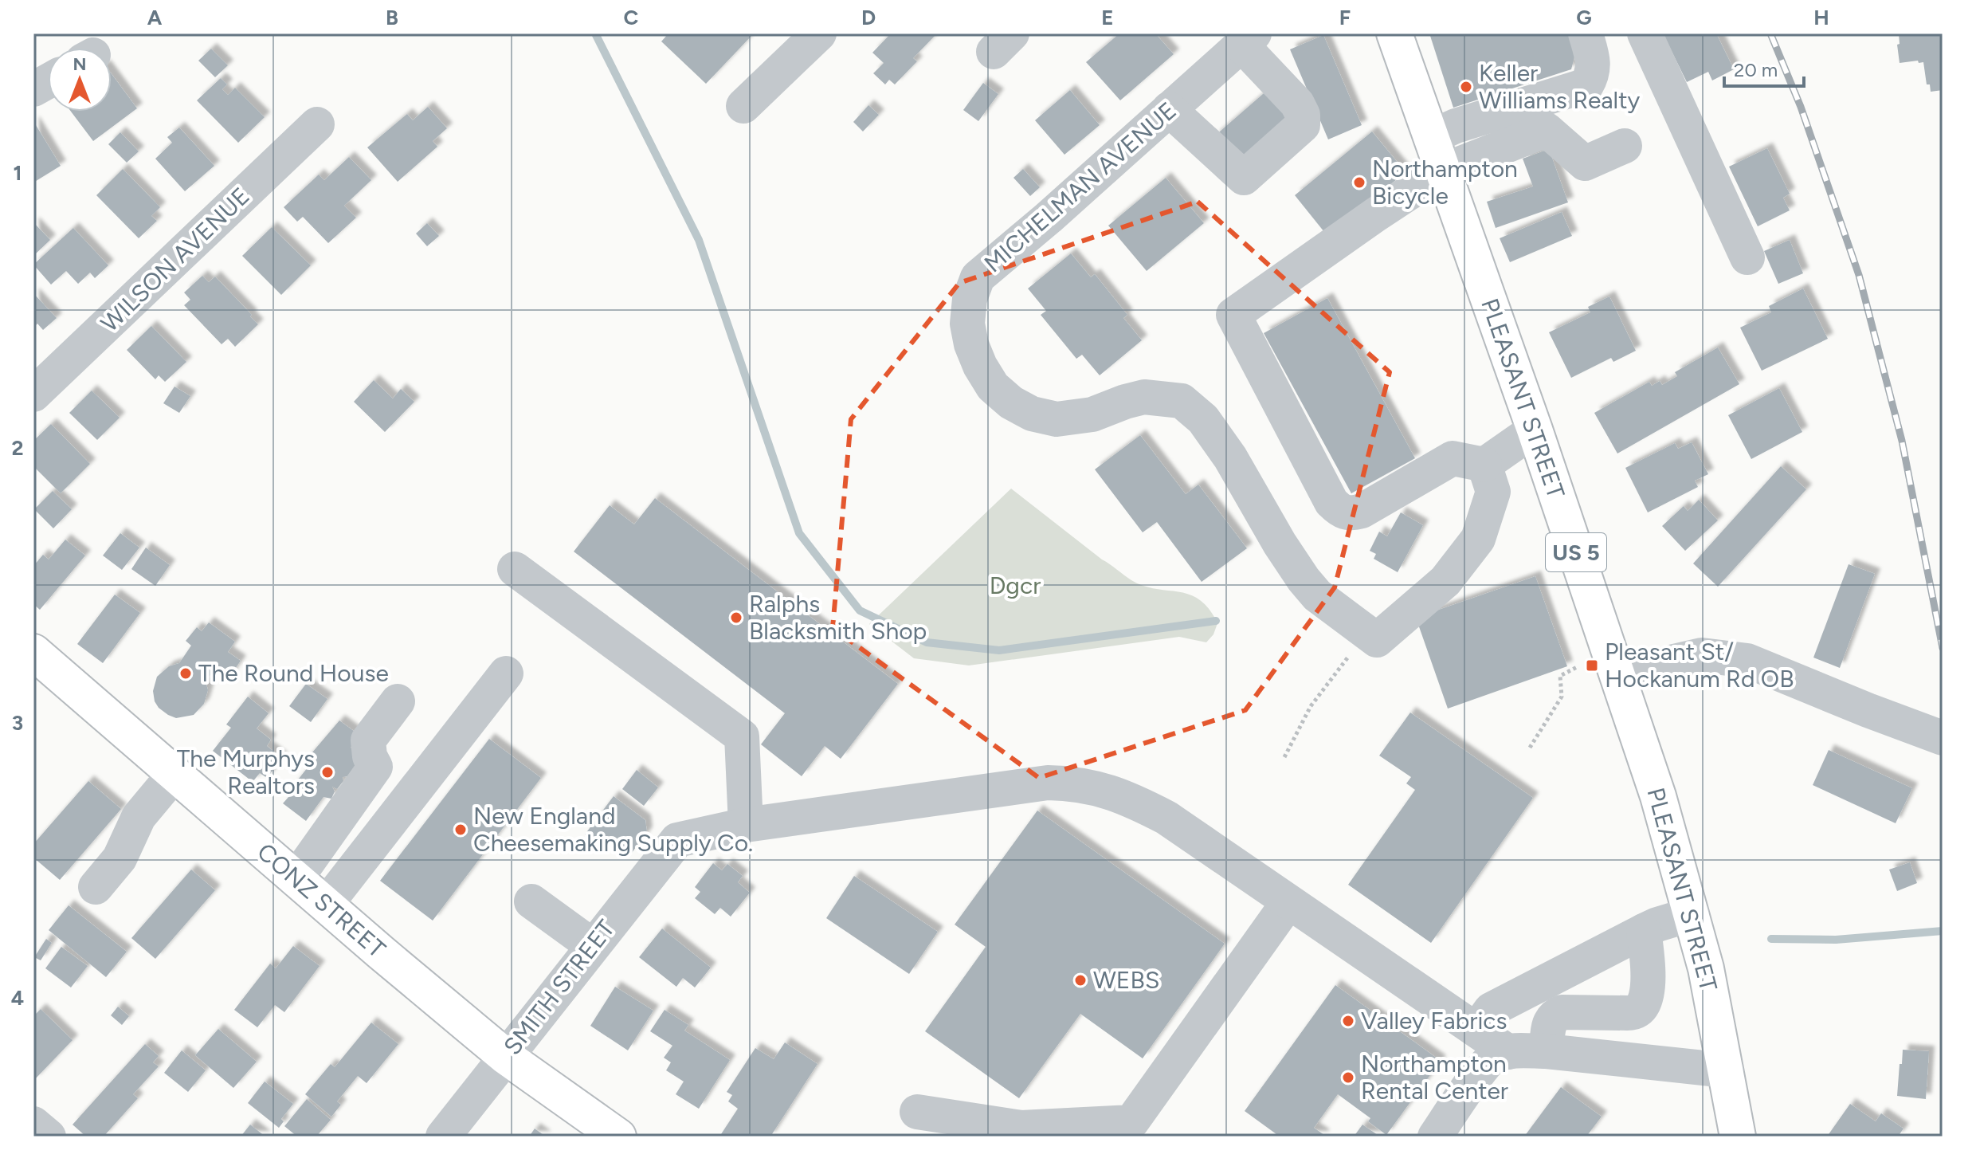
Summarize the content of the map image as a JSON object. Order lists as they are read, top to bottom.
{
  "streets": {
    "main road": ["PLEASANT STREET", "US 5", "CONZ STREET"],
    "street": ["MICHELMAN AVENUE", "WILSON AVENUE", "SMITH STREET"]
  },
  "crossings": [
    ["CONZ STREET", "SMITH STREET"]
  ],
  "parks": ["Dgcr"],
  "places": {
    "other": [
      "Keller Williams Realty",
      "Northampton Bicycle",
      "Ralphs Blacksmith Shop",
      "The Round House",
      "The Murphys Realtors",
      "New England Cheesemaking Supply Co.",
      "WEBS",
      "Valley Fabrics",
      "Northampton Rental Center"
    ],
    "transit": ["Pleasant St/ Hockanum Rd OB"]
  },
  "scale_bar": "20 m",
  "north": "top",
  "grid": {
    "columns": [
      "A",
      "B",
      "C",
      "D",
      "E",
      "F",
      "G",
      "H"
    ],
    "rows": [
      "1",
      "2",
      "3",
      "4"
    ]
  }
}
